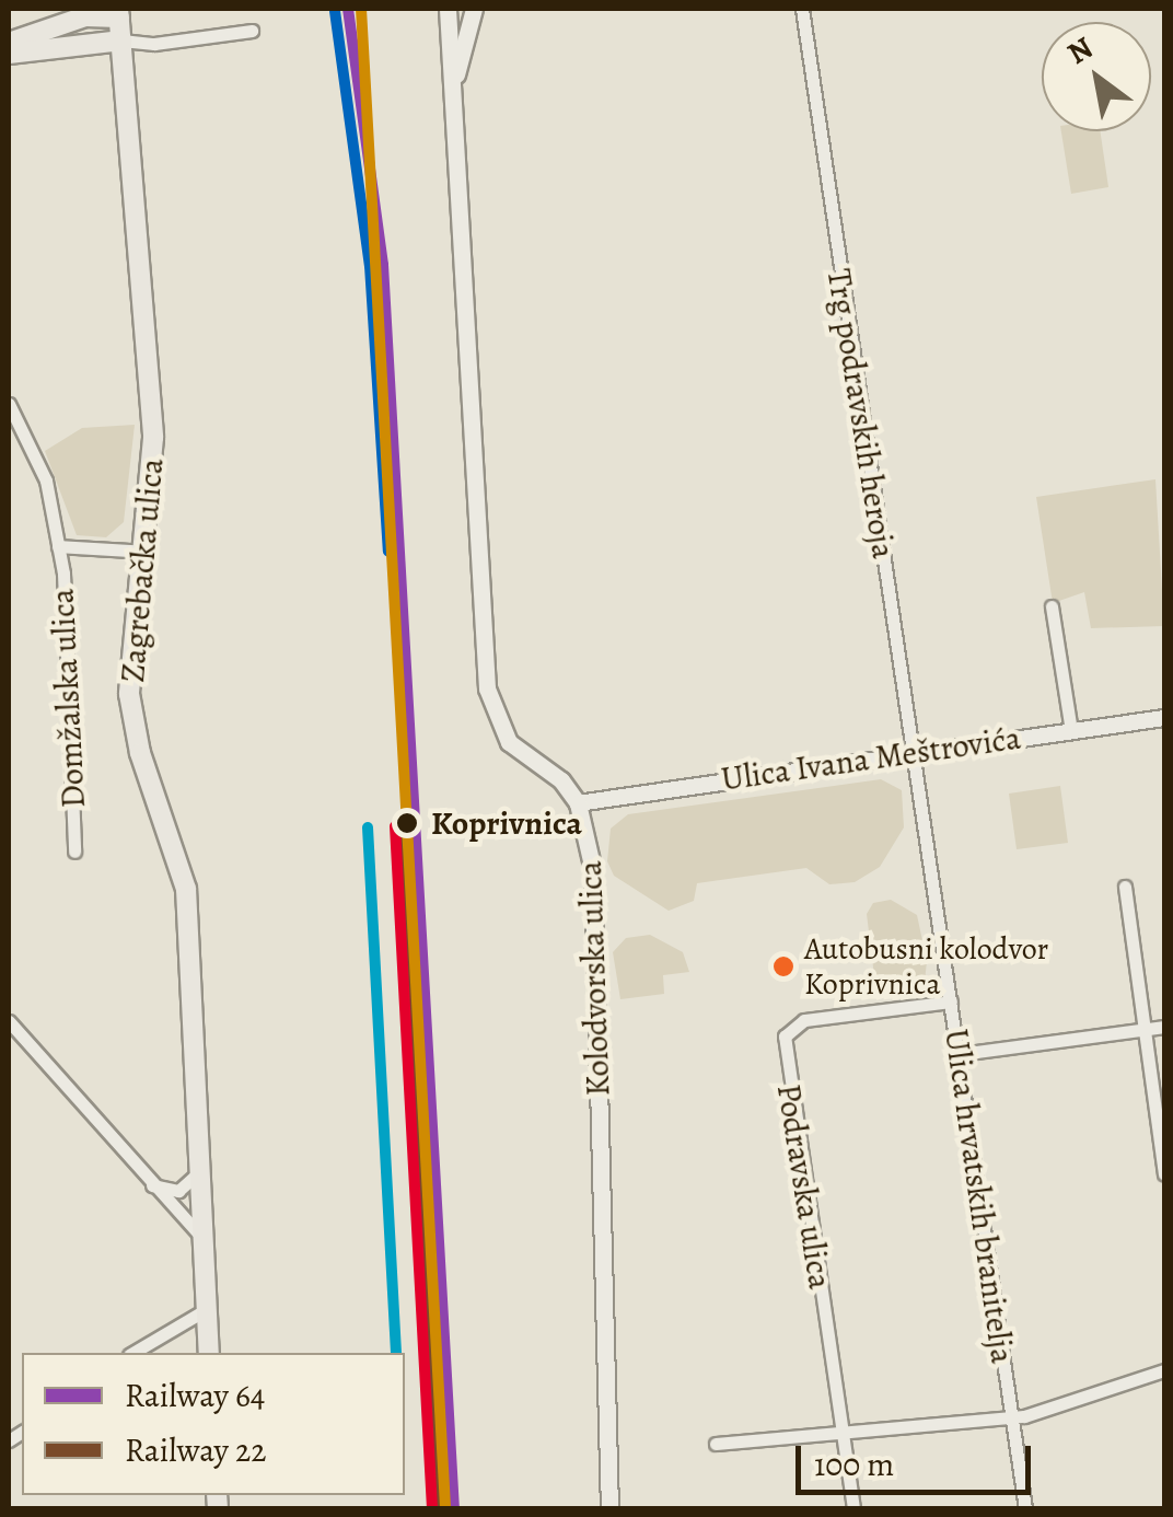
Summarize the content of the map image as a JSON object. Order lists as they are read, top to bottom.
{
  "streets": {
    "main road": ["Zagrebačka ulica", "Kolodvorska ulica"],
    "street": [
      "Trg podravskih heroja",
      "Domžalska ulica",
      "Ulica Ivana Meštrovića",
      "Podravska ulica",
      "Ulica hrvatskih branitelja"
    ]
  },
  "crossings": [
    ["Trg podravskih heroja", "Ulica Ivana Meštrovića"],
    ["Trg podravskih heroja", "Ulica hrvatskih branitelja"],
    ["Zagrebačka ulica", "Domžalska ulica"],
    ["Ulica Ivana Meštrovića", "Kolodvorska ulica"],
    ["Podravska ulica", "Ulica hrvatskih branitelja"]
  ],
  "places": ["Koprivnica", "Autobusni kolodvor Koprivnica"],
  "lines": ["rail line 64", "rail line 22"],
  "legend": ["Railway 64", "Railway 22"],
  "scale_bar": "100 m",
  "north": "top left"
}
